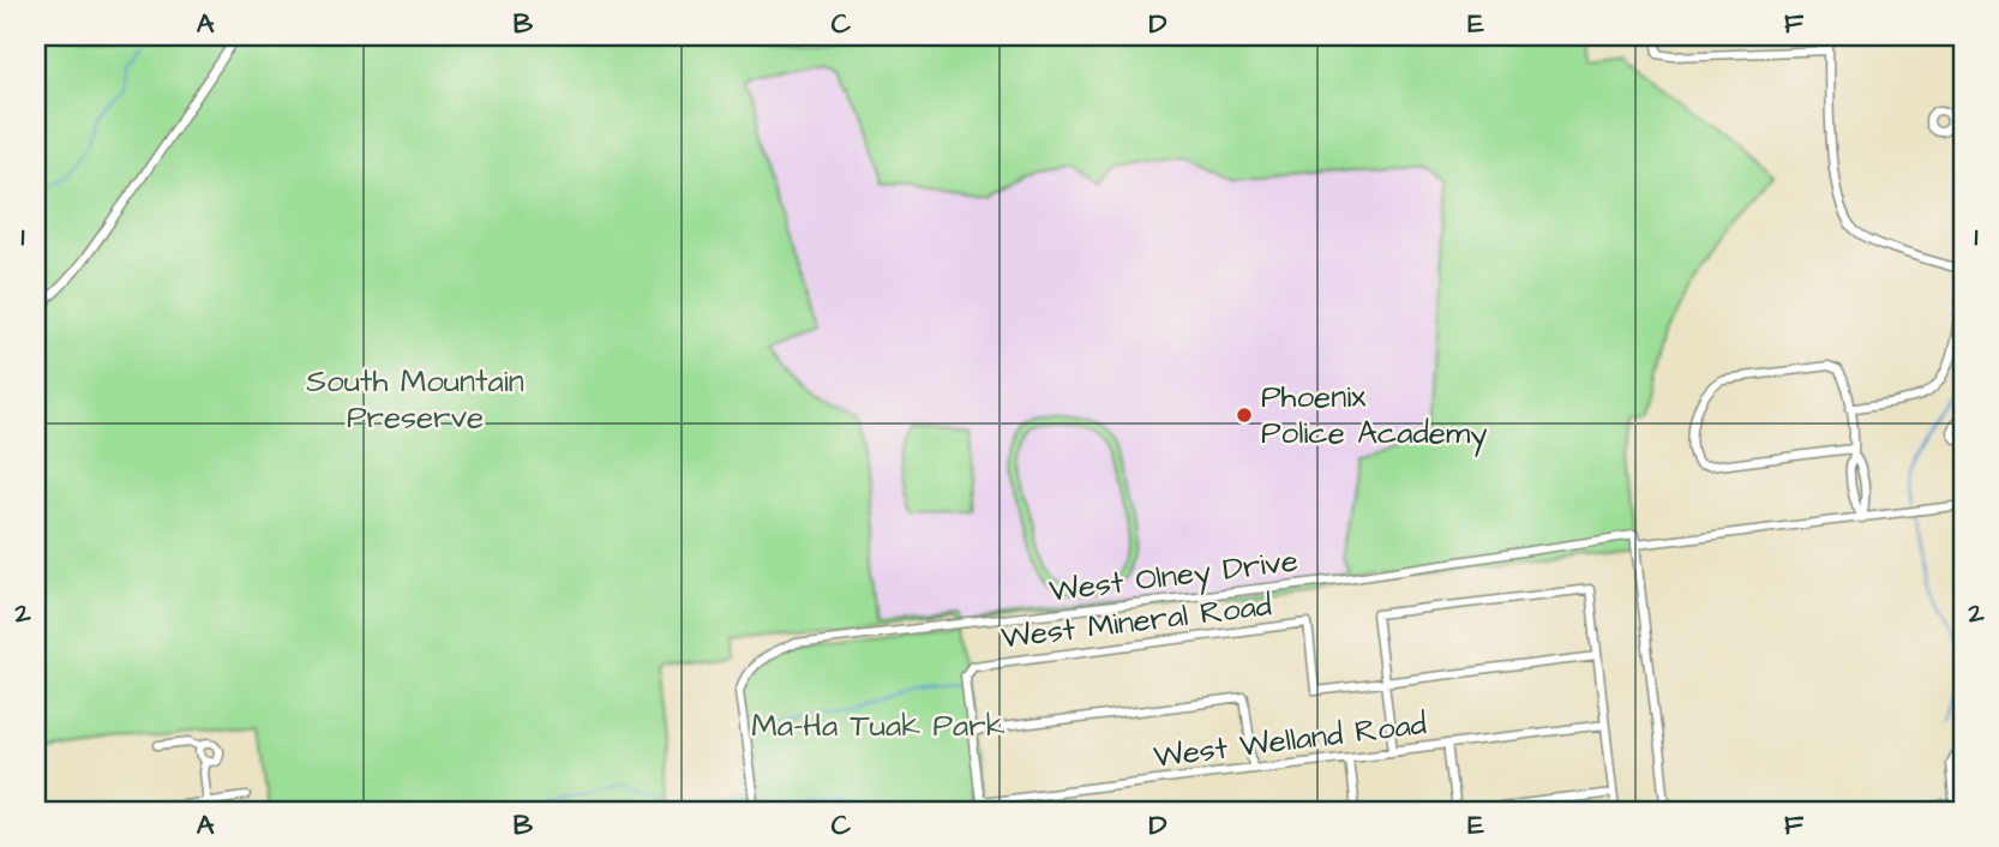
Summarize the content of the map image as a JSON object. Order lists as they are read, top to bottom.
{
  "streets": {
    "street": ["West Olney Drive", "West Mineral Road", "West Welland Road"]
  },
  "parks": ["South Mountain Preserve", "Ma-Ha Tuak Park"],
  "places": ["Phoenix Police Academy"],
  "grid": {
    "columns": [
      "A",
      "B",
      "C",
      "D",
      "E",
      "F"
    ],
    "rows": ["1", "2"]
  }
}
